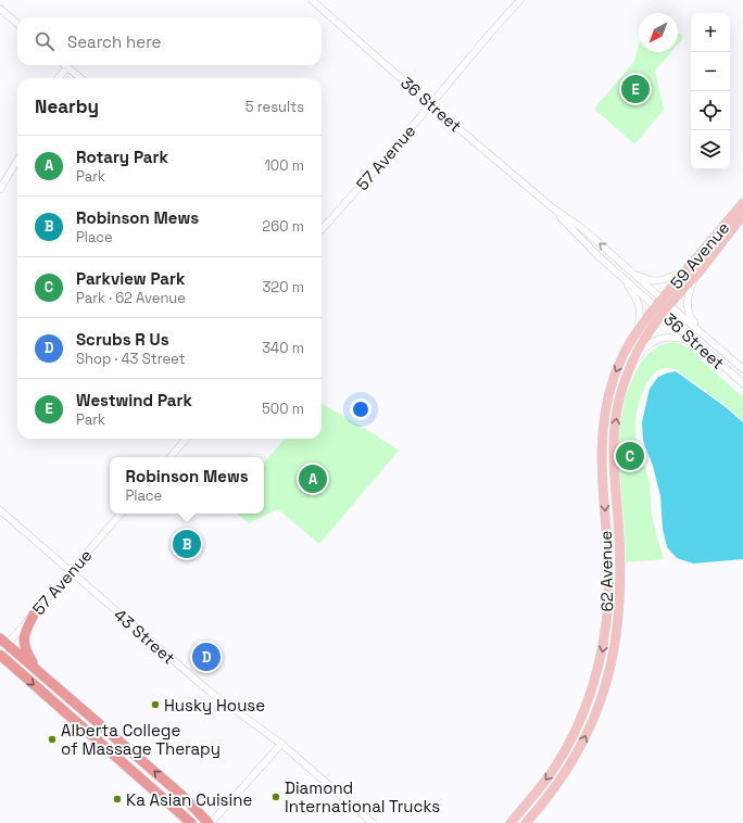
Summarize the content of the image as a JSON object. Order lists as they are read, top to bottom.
{
  "streets": {
    "main road": ["36 Street", "59 Avenue", "62 Avenue"],
    "street": ["57 Avenue", "43 Street"]
  },
  "crossings": [
    ["36 Street", "57 Avenue"],
    ["36 Street", "59 Avenue"],
    ["36 Street", "62 Avenue"],
    ["57 Avenue", "43 Street"],
    ["59 Avenue", "62 Avenue"]
  ],
  "places": [
    "Husky House",
    "Alberta College of Massage Therapy",
    "Diamond International Trucks",
    "Ka Asian Cuisine"
  ],
  "north": "bottom left",
  "page": {
    "map_buttons": ["+", "−"],
    "search": "Search here",
    "pins": [
      "E",
      "C",
      "A",
      "B",
      "D"
    ],
    "heading": ["Nearby", "5 results"],
    "list": [
      {
        "mark": "A",
        "name": "Rotary Park",
        "note": "Park",
        "value": "100 m"
      },
      {
        "mark": "B",
        "name": "Robinson Mews",
        "note": "Place",
        "value": "260 m"
      },
      {
        "mark": "C",
        "name": "Parkview Park",
        "note": "Park · 62 Avenue",
        "value": "320 m"
      },
      {
        "mark": "D",
        "name": "Scrubs R Us",
        "note": "Shop · 43 Street",
        "value": "340 m"
      },
      {
        "mark": "E",
        "name": "Westwind Park",
        "note": "Park",
        "value": "500 m"
      }
    ],
    "popup": ["Robinson Mews", "Place"]
  }
}
